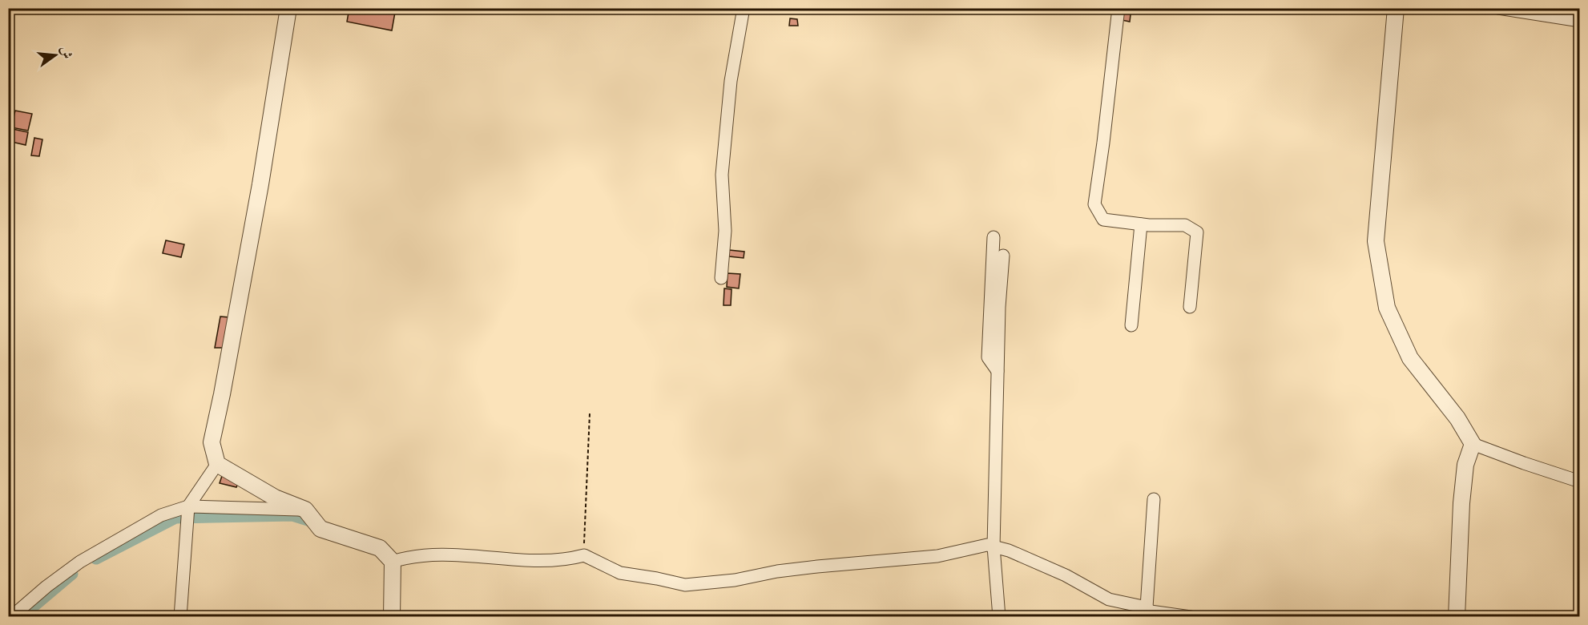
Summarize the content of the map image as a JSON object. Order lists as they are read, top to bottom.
{
  "north": "right"
}
